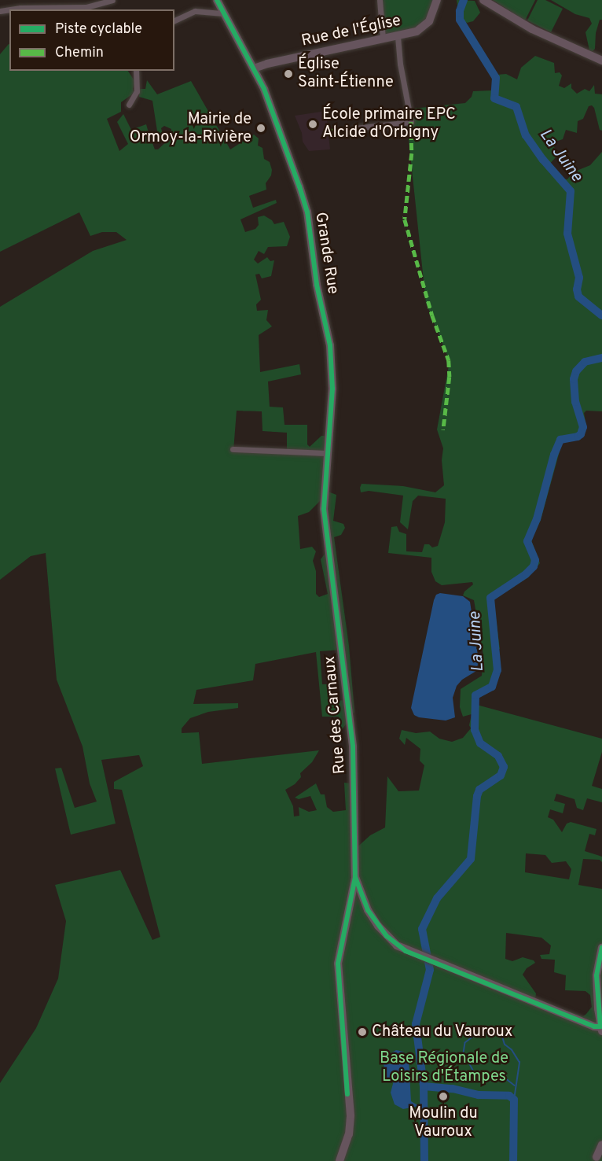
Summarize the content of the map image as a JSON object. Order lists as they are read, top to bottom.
{
  "streets": {
    "street": ["Rue de l'Église", "Grande Rue", "Rue des Carnaux"]
  },
  "crossings": [
    ["Rue de l'Église", "Grande Rue"],
    ["Grande Rue", "Rue des Carnaux"]
  ],
  "water": ["La Juine"],
  "parks": ["Base Régionale de Loisirs d'Étampes"],
  "places": [
    "Église Saint-Étienne",
    "École primaire EPC Alcide d'Orbigny",
    "Mairie de Ormoy-la-Rivière",
    "Château du Vauroux",
    "Moulin du Vauroux"
  ],
  "legend": ["Piste cyclable", "Chemin"]
}
